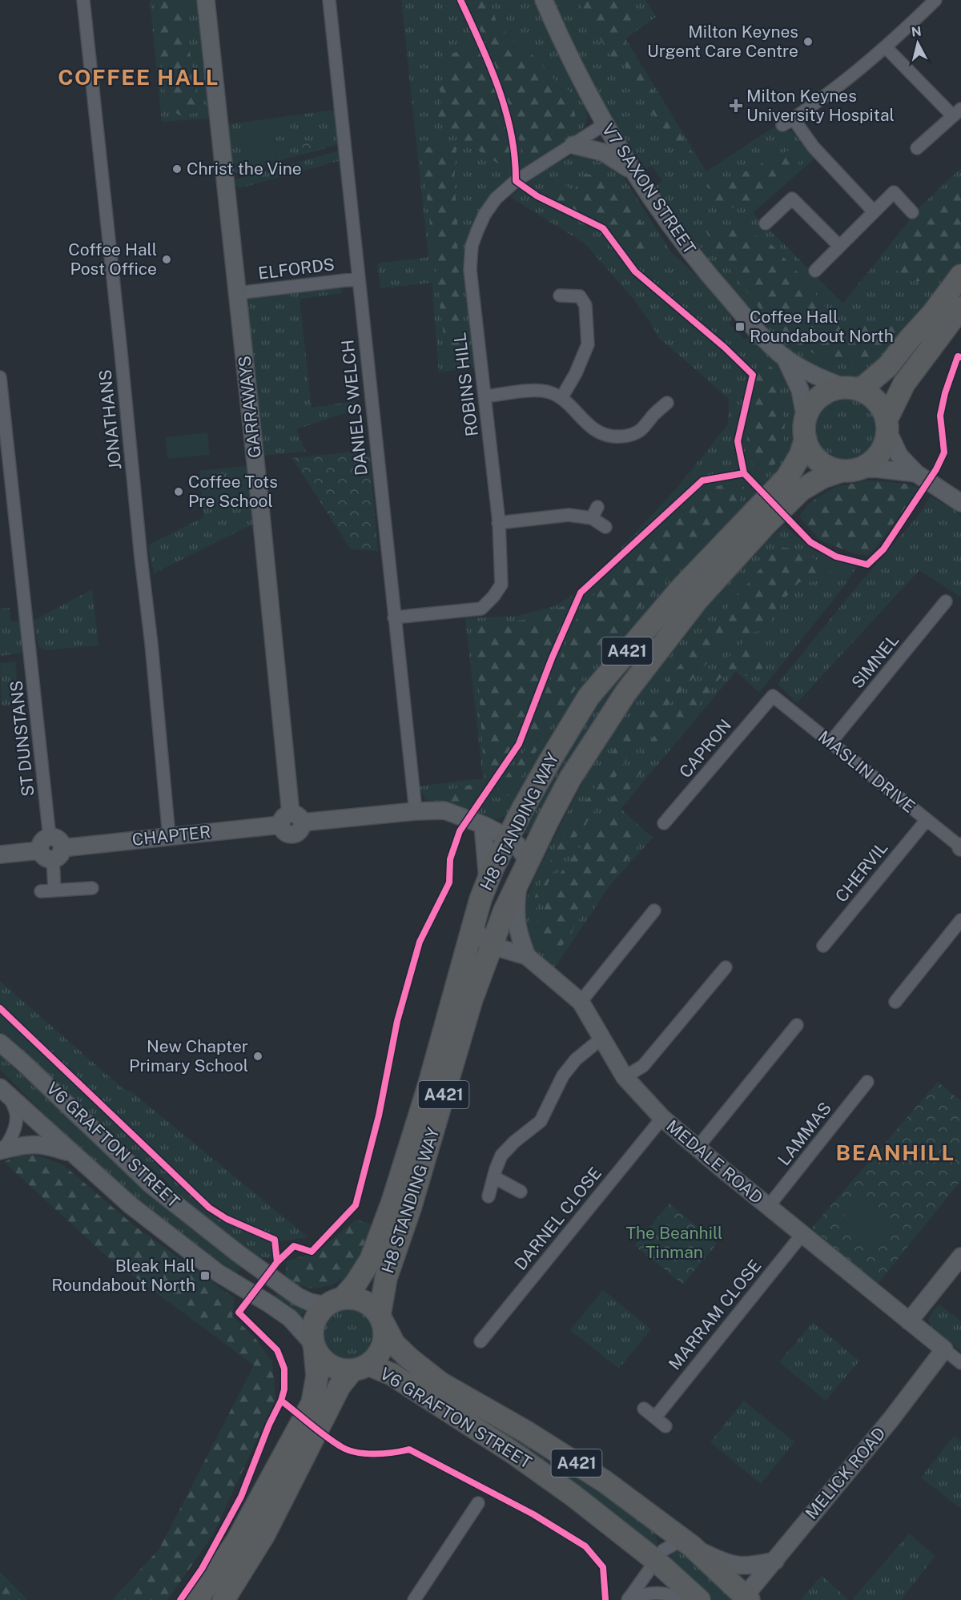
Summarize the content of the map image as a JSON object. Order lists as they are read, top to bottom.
{
  "streets": {
    "highway": ["A421", "H8 STANDING WAY", "V6 GRAFTON STREET"],
    "street": [
      "V7 SAXON STREET",
      "ELFORDS",
      "ROBINS HILL",
      "GARRAWAYS",
      "DANIELS WELCH",
      "JONATHANS",
      "SIMNEL",
      "ST DUNSTANS",
      "CAPRON",
      "MASLIN DRIVE",
      "CHAPTER",
      "CHERVIL",
      "LAMMAS",
      "MEDALE ROAD",
      "DARNEL CLOSE",
      "MARRAM CLOSE",
      "MELICK ROAD"
    ]
  },
  "crossings": [
    ["V7 SAXON STREET", "ROBINS HILL"],
    ["V7 SAXON STREET", "A421"],
    ["V7 SAXON STREET", "H8 STANDING WAY"],
    ["ELFORDS", "GARRAWAYS"],
    ["ELFORDS", "DANIELS WELCH"],
    ["ROBINS HILL", "DANIELS WELCH"],
    ["GARRAWAYS", "CHAPTER"],
    ["DANIELS WELCH", "CHAPTER"],
    ["JONATHANS", "CHAPTER"],
    ["A421", "H8 STANDING WAY"],
    ["A421", "V6 GRAFTON STREET"],
    ["SIMNEL", "MASLIN DRIVE"],
    ["ST DUNSTANS", "CHAPTER"],
    ["CAPRON", "MASLIN DRIVE"],
    ["MASLIN DRIVE", "CHERVIL"],
    ["H8 STANDING WAY", "CHAPTER"],
    ["H8 STANDING WAY", "V6 GRAFTON STREET"],
    ["H8 STANDING WAY", "MEDALE ROAD"],
    ["LAMMAS", "MEDALE ROAD"],
    ["V6 GRAFTON STREET", "MELICK ROAD"],
    ["MEDALE ROAD", "DARNEL CLOSE"],
    ["MEDALE ROAD", "MARRAM CLOSE"],
    ["MEDALE ROAD", "MELICK ROAD"]
  ],
  "districts": ["COFFEE HALL", "BEANHILL"],
  "parks": ["The Beanhill Tinman"],
  "places": {
    "other": [
      "Milton Keynes Urgent Care Centre",
      "Christ the Vine",
      "Coffee Hall Post Office",
      "Coffee Tots Pre School",
      "New Chapter Primary School"
    ],
    "health": ["Milton Keynes University Hospital"],
    "transit": ["Coffee Hall Roundabout North", "Bleak Hall Roundabout North"]
  },
  "north": "top"
}
